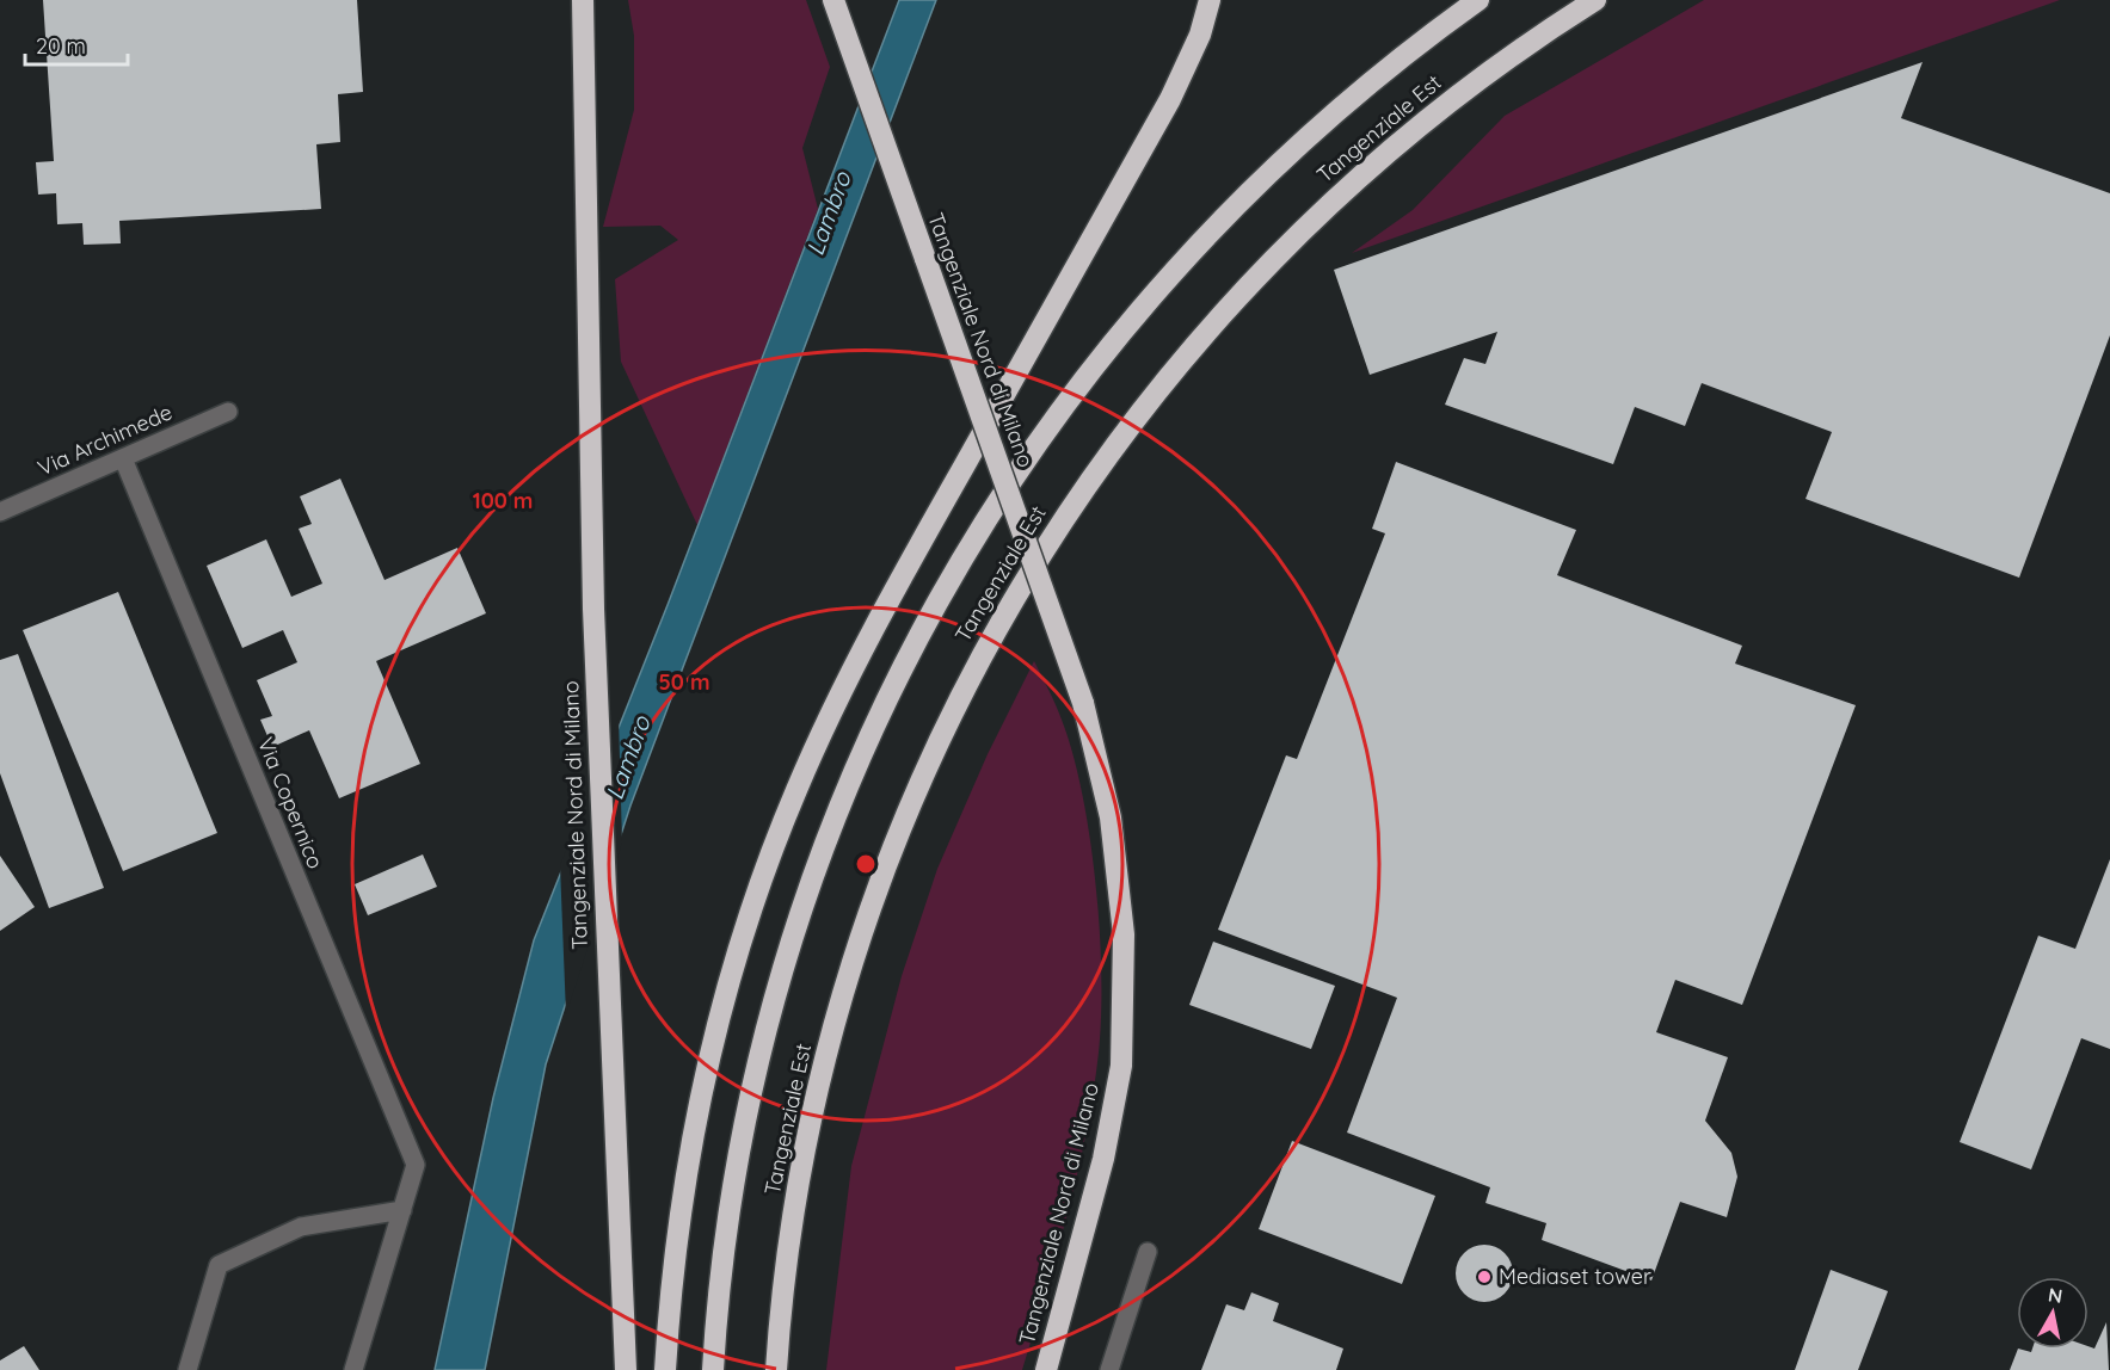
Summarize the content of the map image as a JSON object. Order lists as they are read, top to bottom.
{
  "streets": {
    "highway": ["Tangenziale Est", "Tangenziale Nord di Milano"],
    "lane": ["Via Archimede", "Via Copernico"]
  },
  "crossings": [
    ["Via Archimede", "Via Copernico"]
  ],
  "water": ["Lambro"],
  "places": ["Mediaset tower"],
  "scale_bar": "20 m",
  "north": "top",
  "rings": ["100 m", "50 m"]
}
